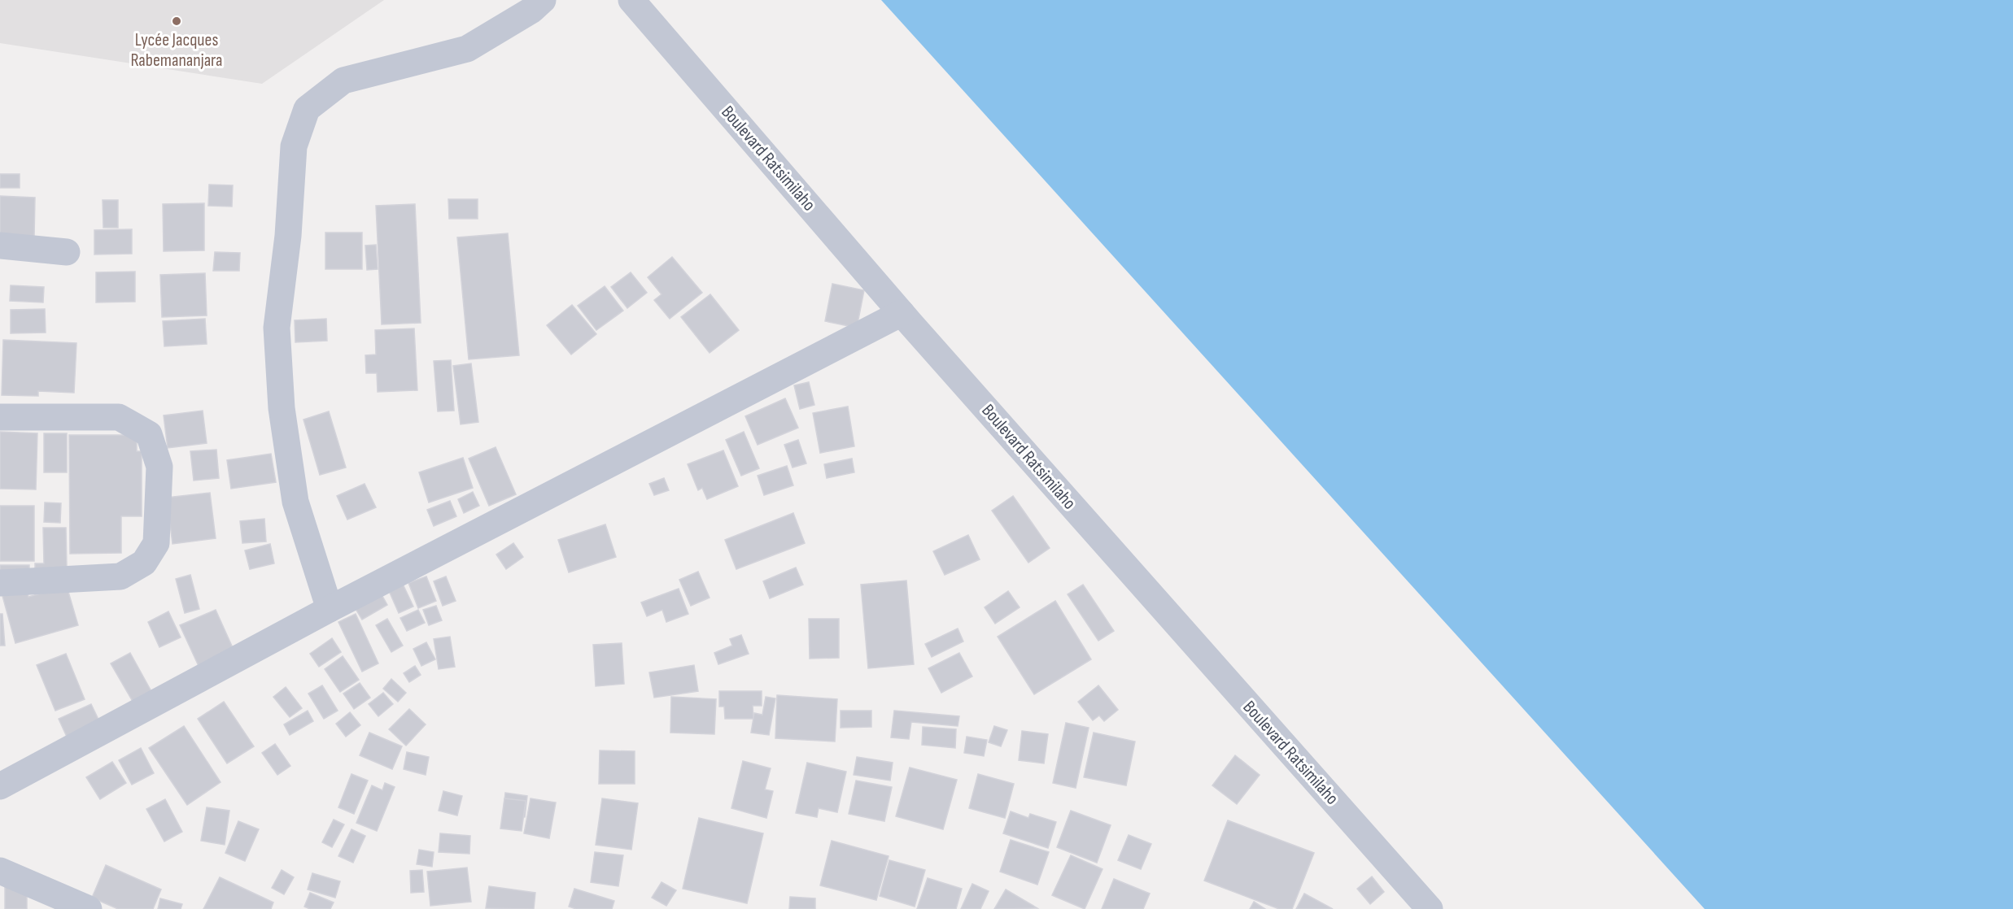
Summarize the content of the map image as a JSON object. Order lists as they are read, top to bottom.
{
  "streets": {
    "street": ["Boulevard Ratsimilaho"]
  },
  "places": ["Lycée Jacques Rabemananjara"]
}
